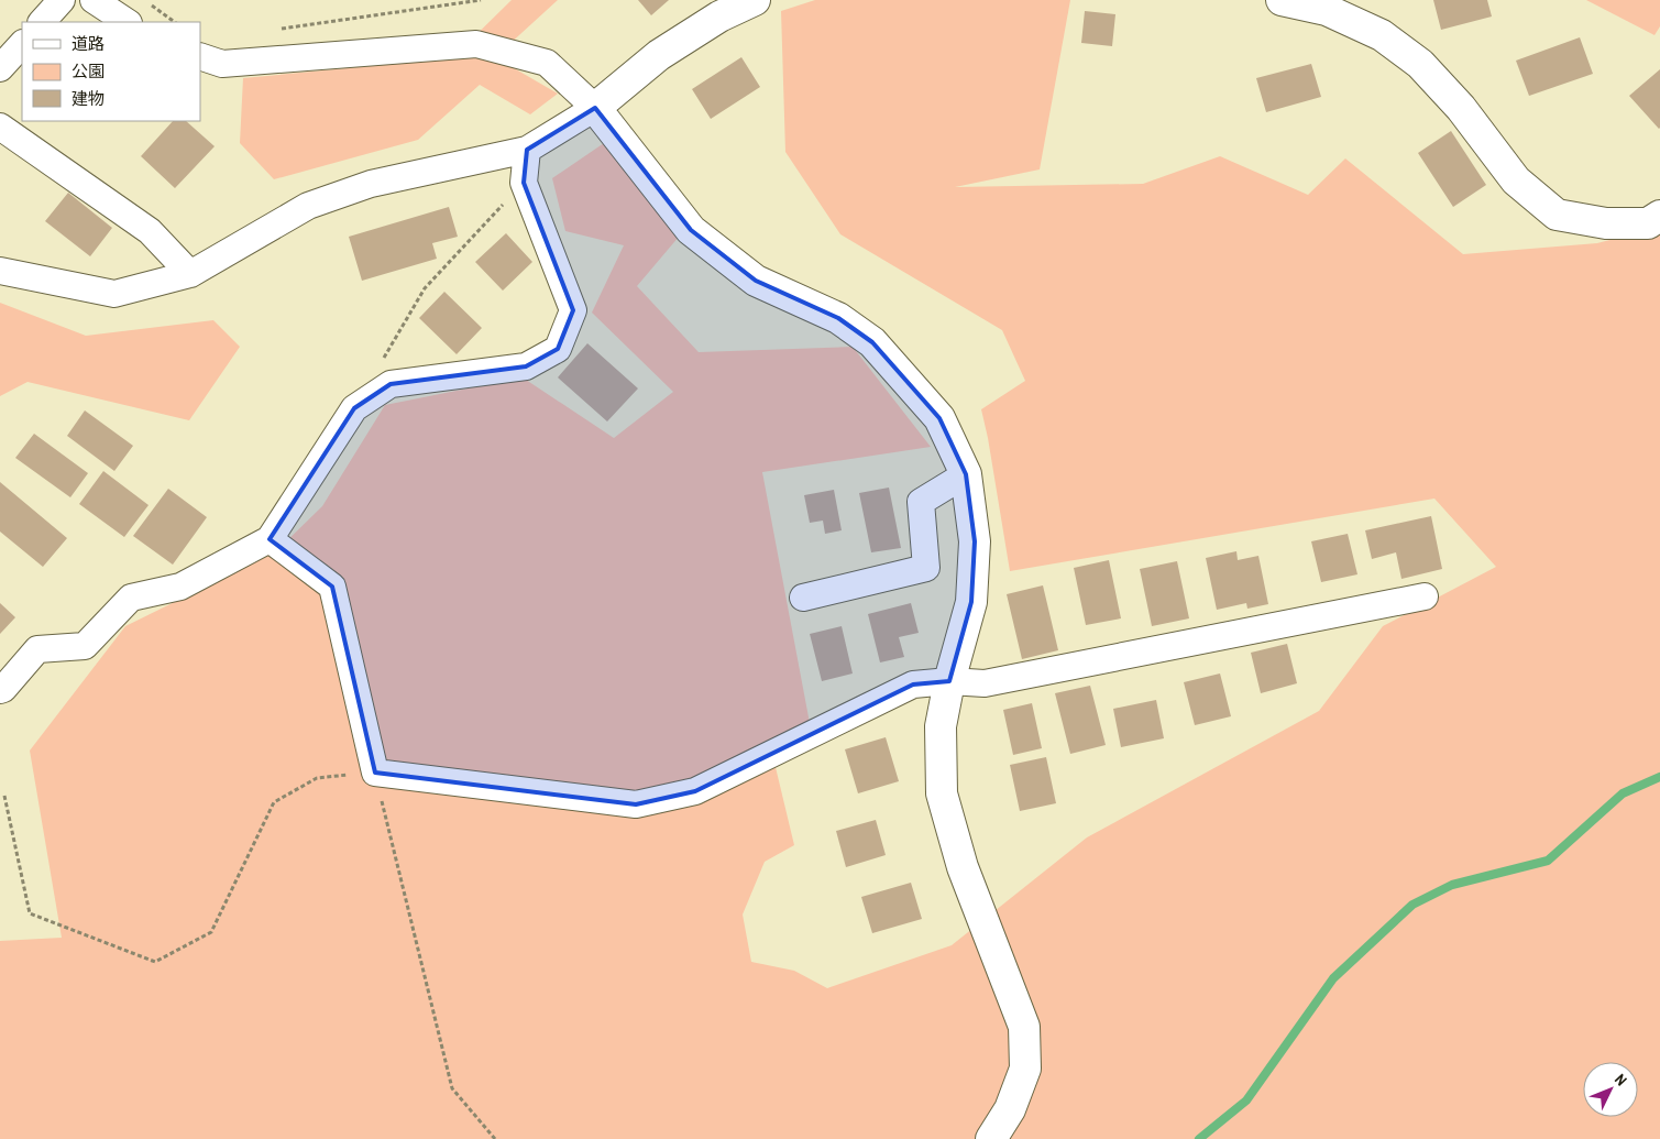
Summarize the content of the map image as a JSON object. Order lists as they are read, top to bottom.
{
  "legend": ["道路", "公園", "建物"],
  "north": "top right"
}
